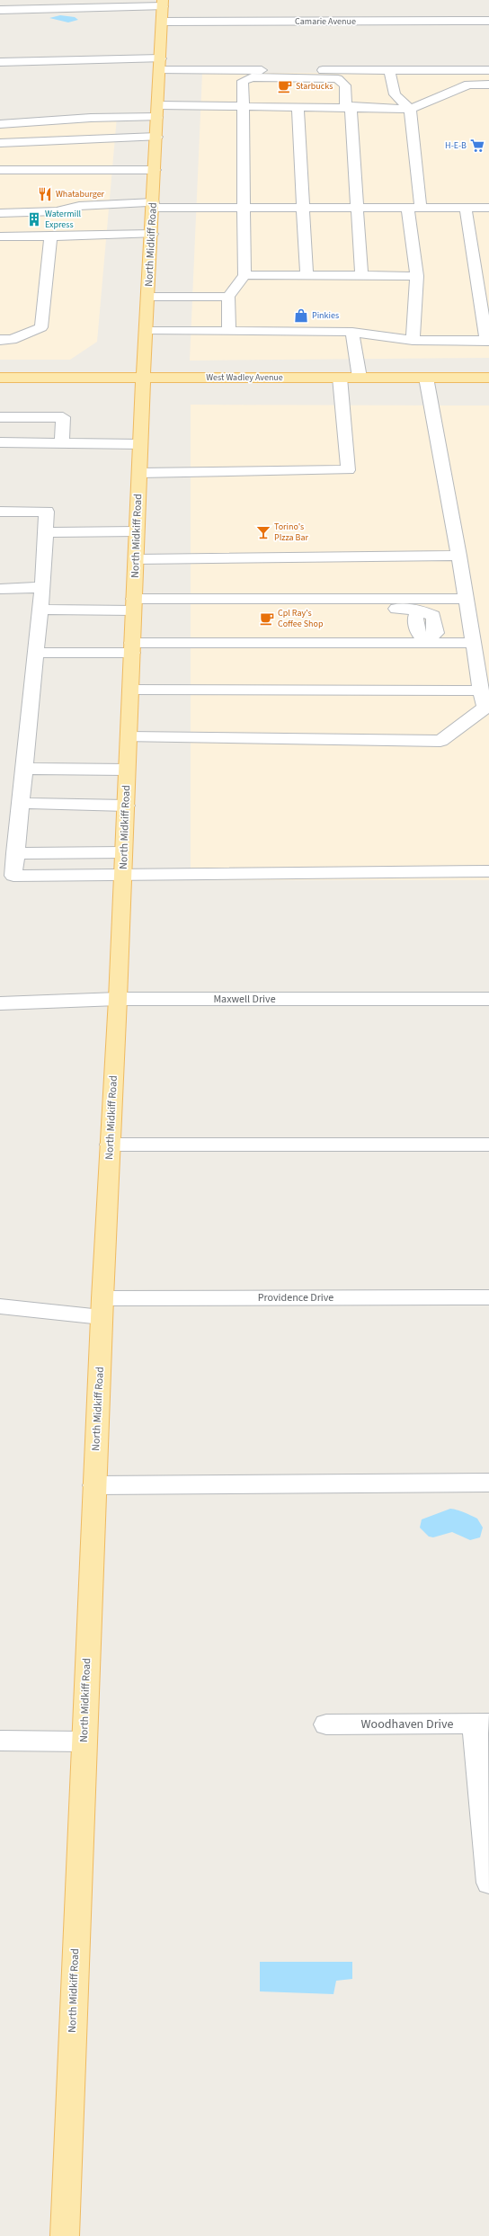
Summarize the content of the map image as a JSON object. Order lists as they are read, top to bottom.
{
  "streets": {
    "main road": ["North Midkiff Road", "West Wadley Avenue"],
    "street": [
      "Camarie Avenue",
      "Maxwell Drive",
      "Providence Drive",
      "Woodhaven Drive"
    ]
  },
  "crossings": [
    ["Camarie Avenue", "North Midkiff Road"],
    ["North Midkiff Road", "West Wadley Avenue"],
    ["North Midkiff Road", "Maxwell Drive"],
    ["North Midkiff Road", "Providence Drive"]
  ],
  "places": {
    "cafe": ["Starbucks", "Cpl Ray's Coffee Shop"],
    "supermarket": ["H-E-B"],
    "restaurant": ["Whataburger"],
    "building": ["Watermill Express"],
    "shop": ["Pinkies"],
    "bar": ["Torino's PIzza Bar"]
  }
}
